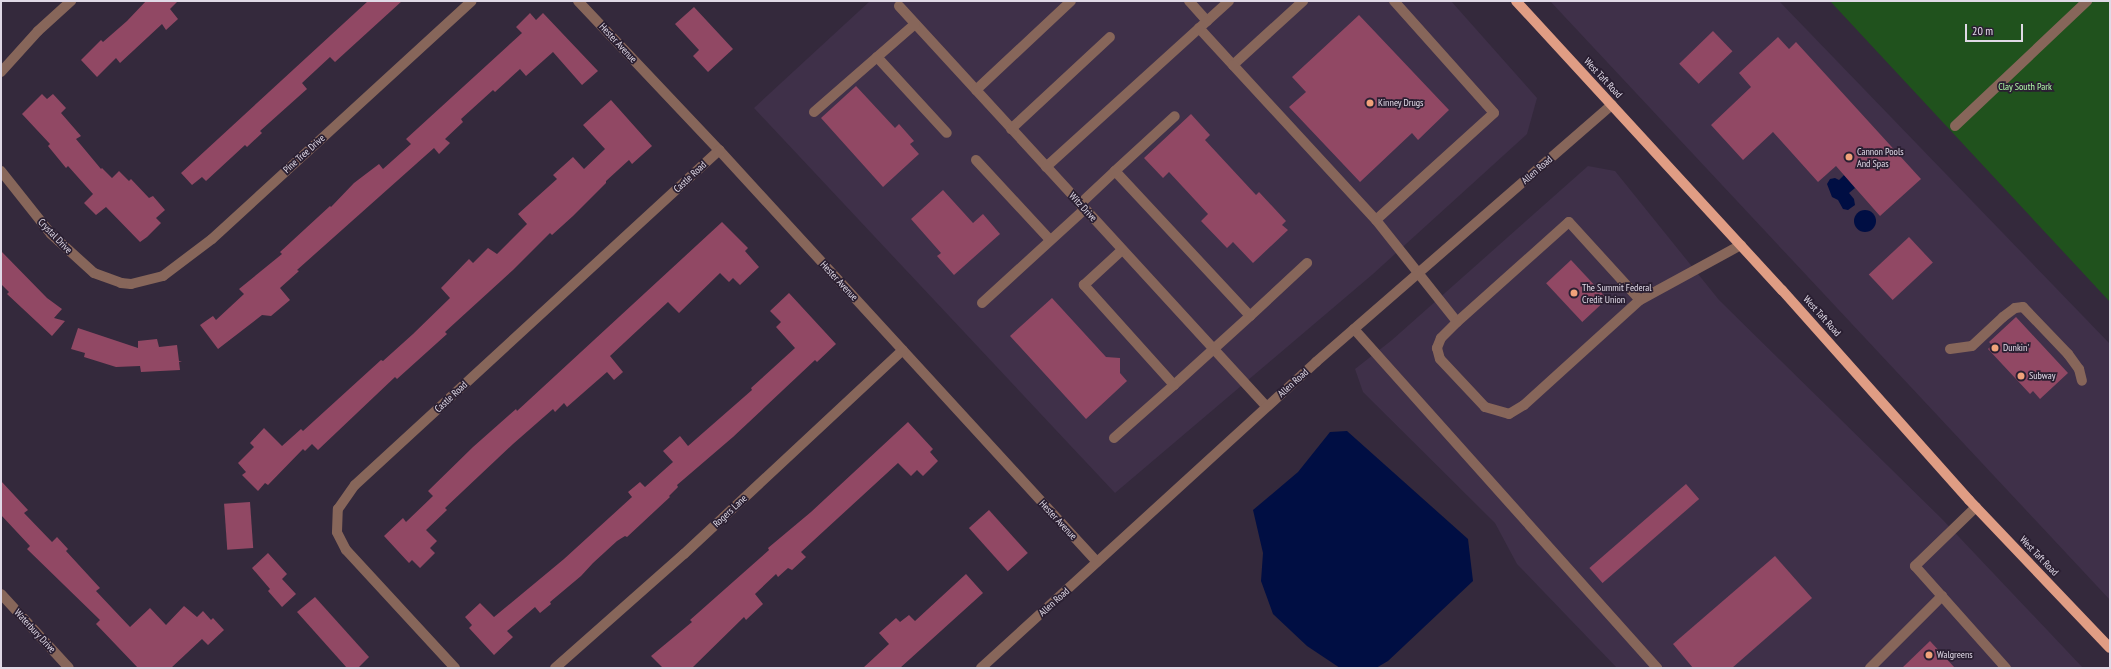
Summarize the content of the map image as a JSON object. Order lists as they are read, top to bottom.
{
  "streets": {
    "main road": ["West Taft Road"],
    "street": [
      "Hester Avenue",
      "Pine Tree Drive",
      "Allen Road",
      "Castle Road",
      "Witz Drive",
      "Crystal Drive",
      "Rogers Lane",
      "Waterbury Drive"
    ]
  },
  "crossings": [
    ["Hester Avenue", "Allen Road"],
    ["Hester Avenue", "Castle Road"],
    ["Hester Avenue", "Rogers Lane"],
    ["West Taft Road", "Allen Road"],
    ["Pine Tree Drive", "Crystal Drive"],
    ["Allen Road", "Witz Drive"]
  ],
  "parks": ["Clay South Park"],
  "places": [
    "Kinney Drugs",
    "Cannon Pools And Spas",
    "The Summit Federal Credit Union",
    "Dunkin'",
    "Subway",
    "Walgreens"
  ],
  "scale_bar": "20 m"
}
